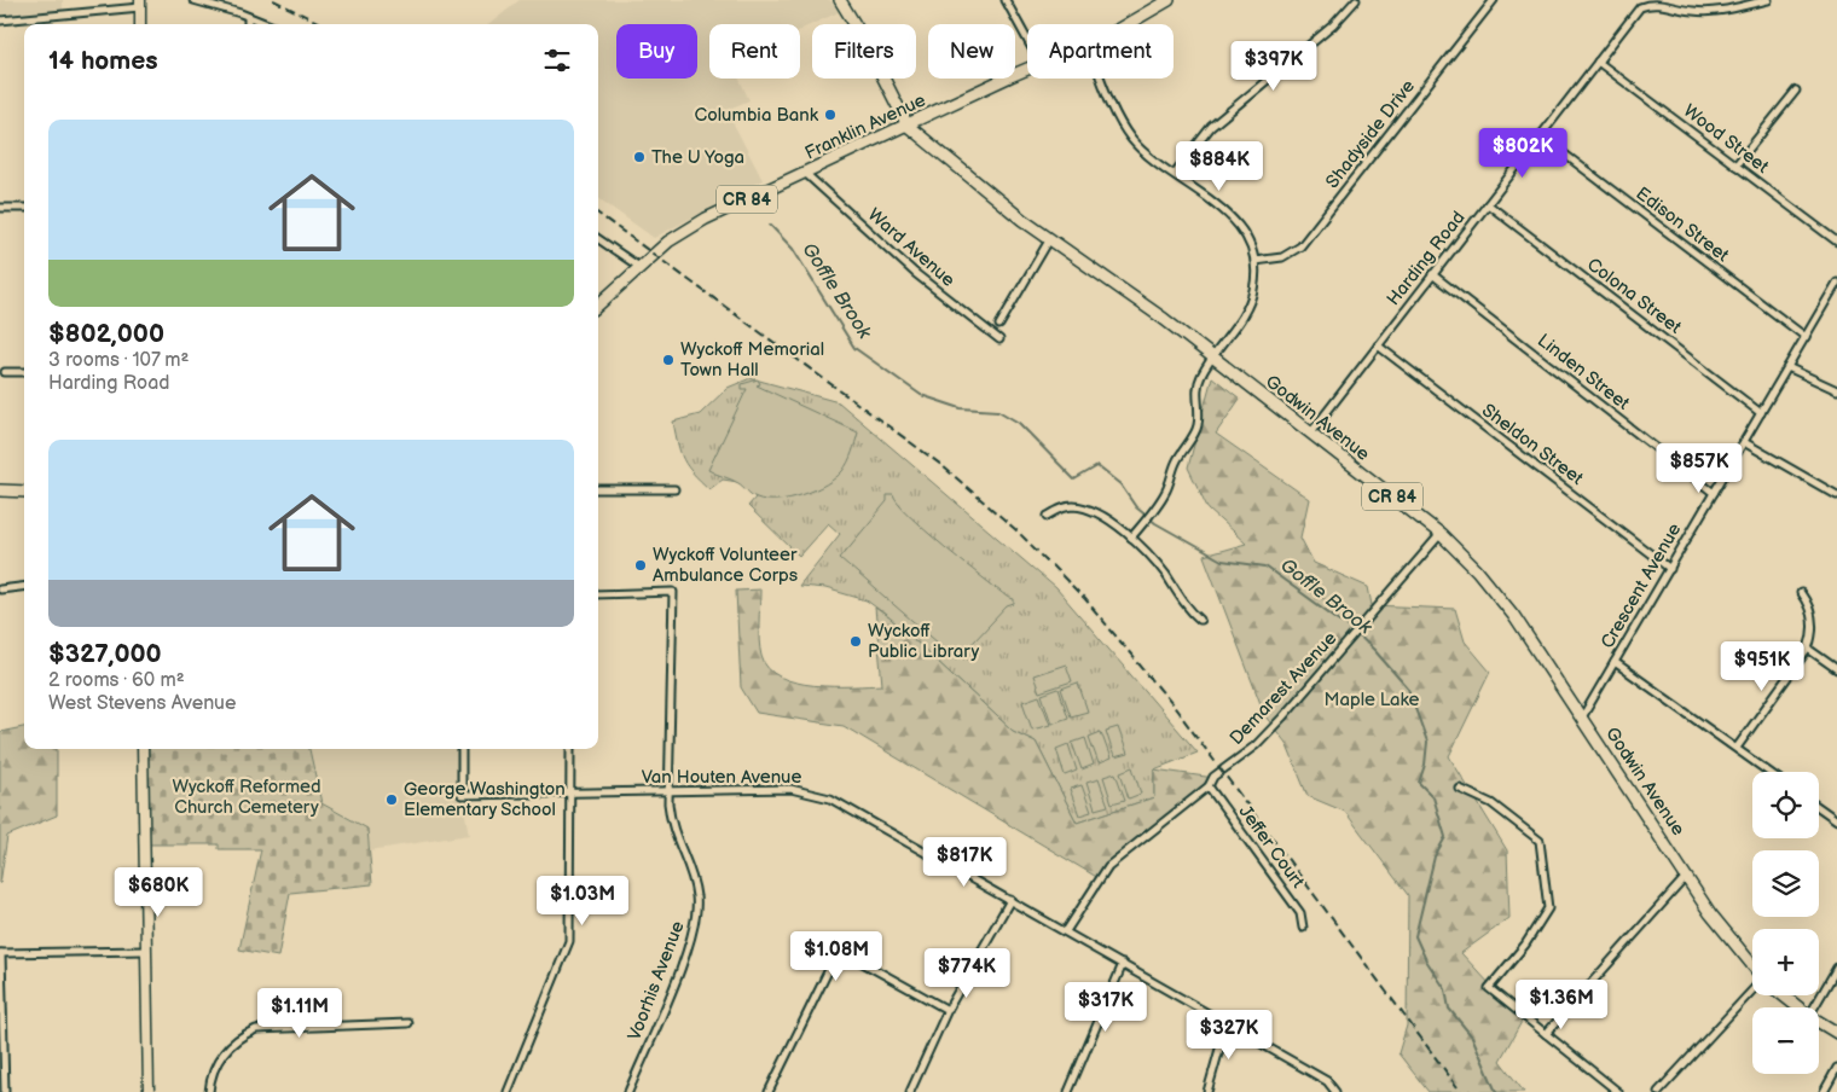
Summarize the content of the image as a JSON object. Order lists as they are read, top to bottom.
{
  "streets": {
    "main road": ["Franklin Avenue", "CR 84", "Godwin Avenue"],
    "street": [
      "Shadyside Drive",
      "Wood Street",
      "Edison Street",
      "Ward Avenue",
      "Harding Road",
      "Colona Street",
      "Linden Street",
      "Sheldon Street",
      "Crescent Avenue",
      "Demarest Avenue",
      "Van Houten Avenue",
      "Jeffer Court",
      "Voorhis Avenue"
    ]
  },
  "crossings": [
    ["Franklin Avenue", "Ward Avenue"],
    ["Franklin Avenue", "Godwin Avenue"],
    ["Wood Street", "Harding Road"],
    ["Edison Street", "Harding Road"],
    ["Edison Street", "Crescent Avenue"],
    ["Harding Road", "Colona Street"],
    ["Harding Road", "Linden Street"],
    ["Harding Road", "Godwin Avenue"],
    ["Harding Road", "Sheldon Street"],
    ["Colona Street", "Crescent Avenue"],
    ["Linden Street", "Crescent Avenue"],
    ["Godwin Avenue", "Crescent Avenue"],
    ["Godwin Avenue", "Demarest Avenue"],
    ["Sheldon Street", "Crescent Avenue"],
    ["Demarest Avenue", "Van Houten Avenue"],
    ["Demarest Avenue", "Jeffer Court"],
    ["Van Houten Avenue", "Voorhis Avenue"]
  ],
  "water": ["Goffle Brook"],
  "parks": ["Maple Lake", "Wyckoff Reformed Church Cemetery"],
  "places": [
    "Columbia Bank",
    "The U Yoga",
    "Wyckoff Memorial Town Hall",
    "Wyckoff Volunteer Ambulance Corps",
    "Wyckoff Public Library",
    "George Washington Elementary School"
  ],
  "page": {
    "chip": [
      "Buy",
      "Rent",
      "Filters",
      "New",
      "Apartment"
    ],
    "heading": "14 homes",
    "price": [
      "$397K",
      "$802K",
      "$884K",
      "$857K",
      "$951K",
      "$817K",
      "$680K",
      "$1.03M",
      "$1.08M",
      "$774K",
      "$1.36M",
      "$317K",
      "$1.11M",
      "$327K"
    ],
    "list": [
      {
        "name": "$802,000",
        "note": "3 rooms · 107 m² · Harding Road"
      },
      {
        "name": "$327,000",
        "note": "2 rooms · 60 m² · West Stevens Avenue"
      }
    ],
    "map_buttons": ["+", "−"]
  }
}
